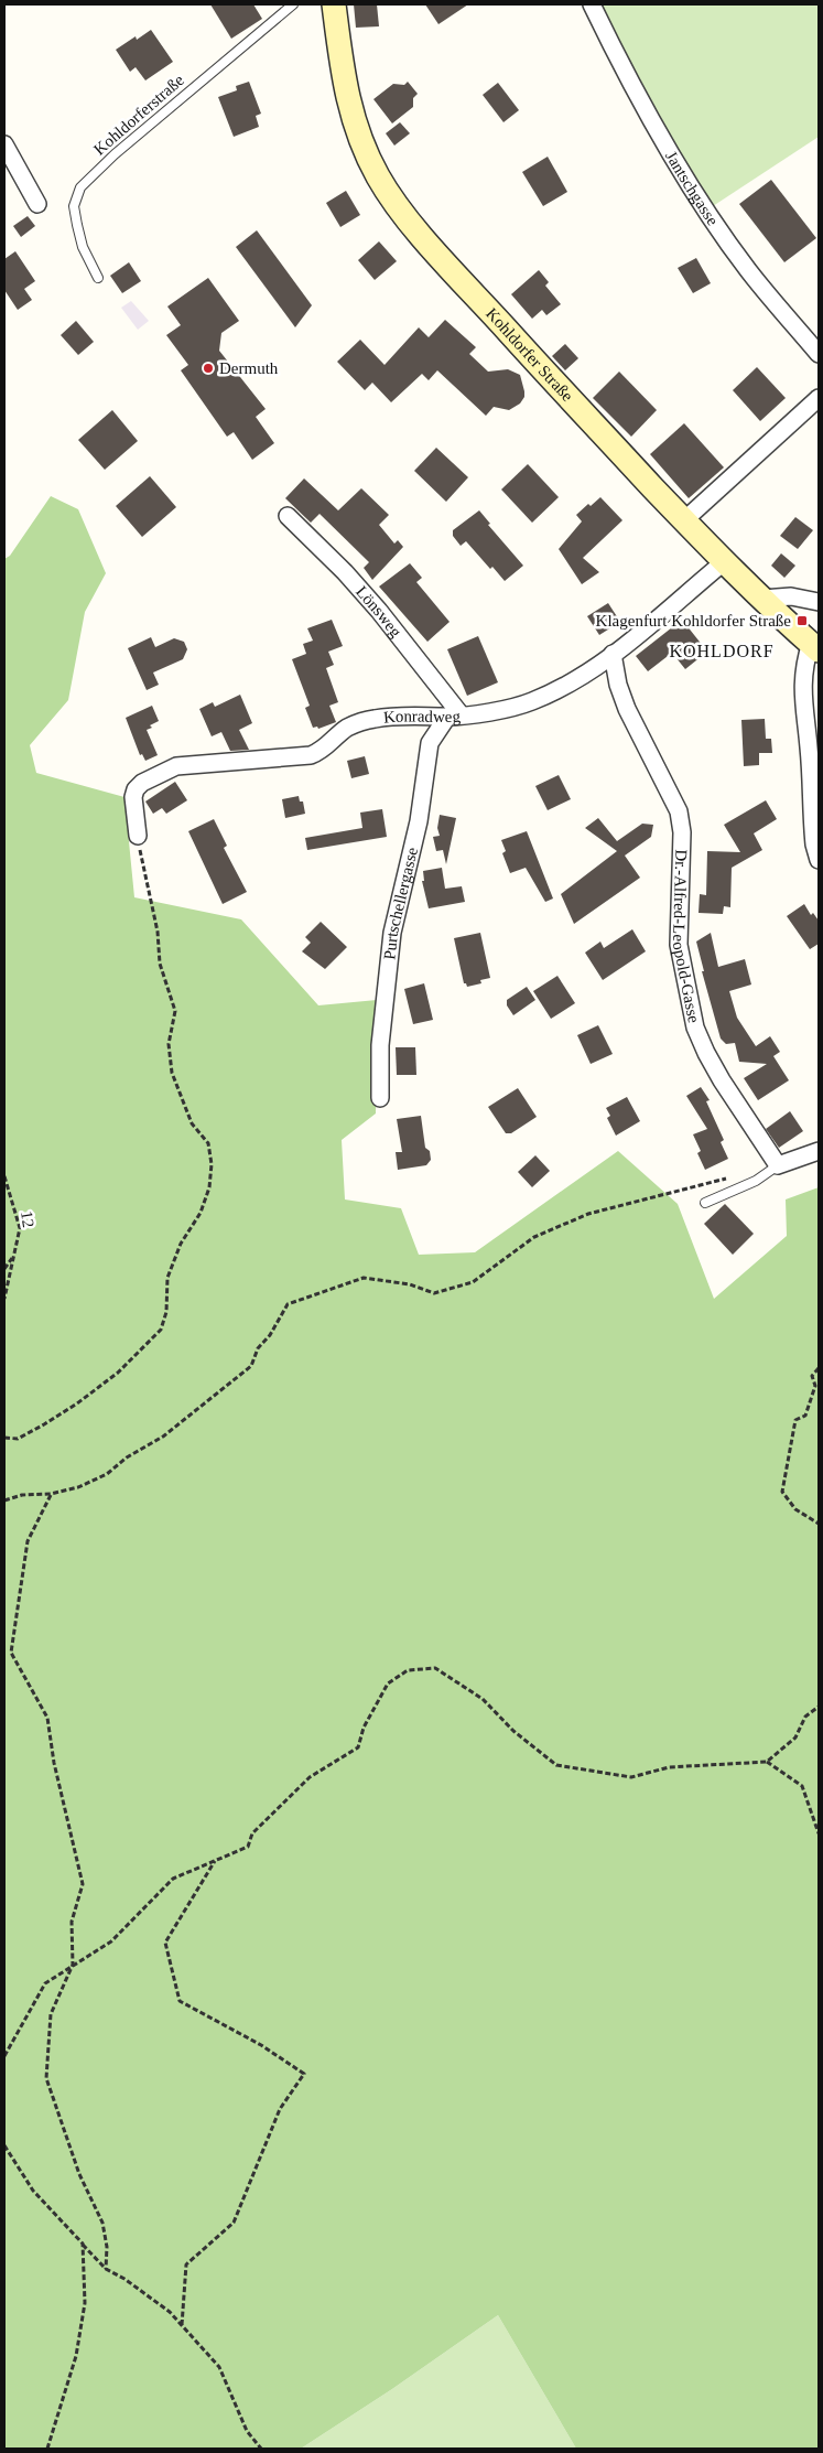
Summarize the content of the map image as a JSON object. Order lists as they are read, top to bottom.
{
  "streets": {
    "street": [
      "Jantschgasse",
      "Kohldorfer Straße",
      "Lönsweg",
      "Konradweg",
      "Purtschellergasse",
      "Dr.-Alfred-Leopold-Gasse"
    ],
    "lane": ["Kohldorferstraße"],
    "path": ["12"]
  },
  "crossings": [
    ["Kohldorfer Straße", "Konradweg"],
    ["Lönsweg", "Konradweg"],
    ["Lönsweg", "Purtschellergasse"],
    ["Konradweg", "Purtschellergasse"],
    ["Konradweg", "Dr.-Alfred-Leopold-Gasse"]
  ],
  "districts": ["KOHLDORF"],
  "places": {
    "other": ["Dermuth"],
    "transit": ["Klagenfurt Kohldorfer Straße"]
  }
}
